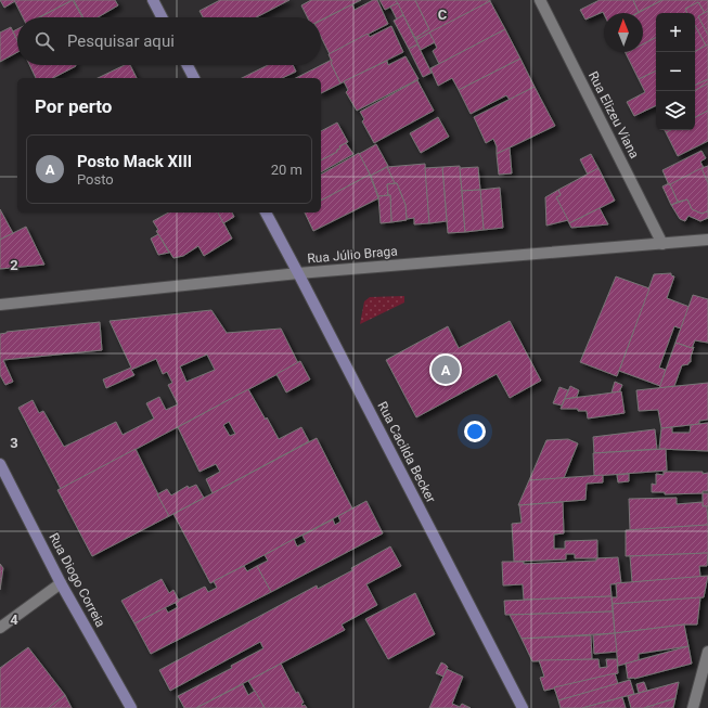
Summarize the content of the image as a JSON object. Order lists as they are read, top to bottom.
{
  "streets": {
    "main road": ["Rua Cacilda Becker", "Rua Diogo Correia"],
    "street": ["Rua Elizeu Viana", "Rua Júlio Braga"]
  },
  "crossings": [
    ["Rua Elizeu Viana", "Rua Júlio Braga"],
    ["Rua Júlio Braga", "Rua Cacilda Becker"]
  ],
  "north": "top",
  "page": {
    "map_buttons": ["+", "−"],
    "search": "Pesquisar aqui",
    "heading": "Por perto",
    "list": [
      {
        "mark": "A",
        "name": "Posto Mack XIII",
        "note": "Posto",
        "value": "20 m"
      }
    ],
    "pins": "A"
  },
  "grid": {
    "columns": ["C"],
    "rows": ["2", "3", "4"]
  }
}
